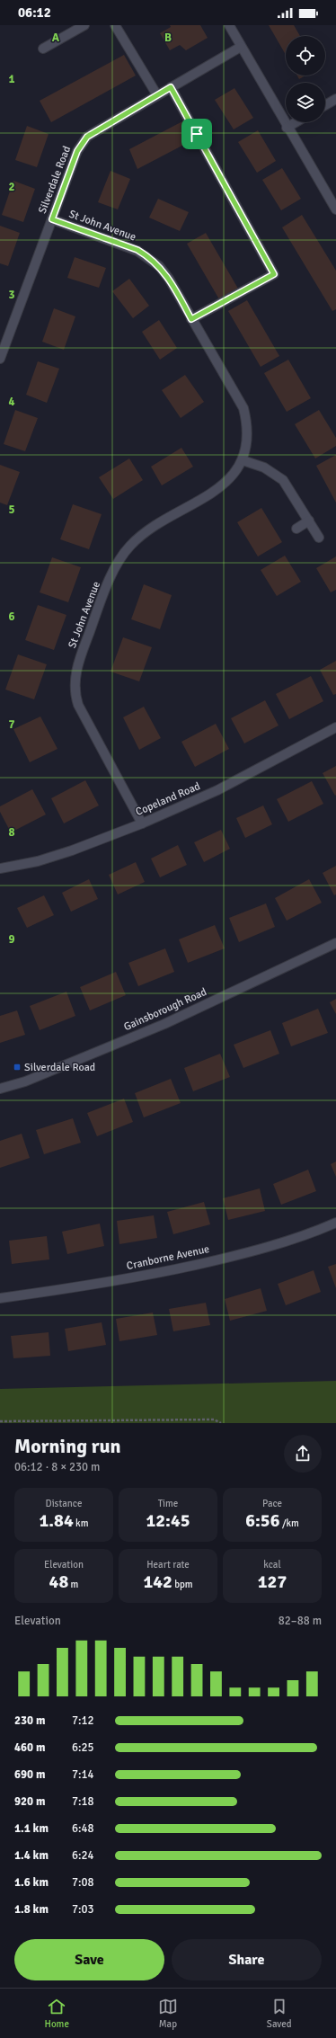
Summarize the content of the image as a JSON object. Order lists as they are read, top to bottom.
{
  "streets": {
    "street": [
      "Silverdale Road",
      "St John Avenue",
      "Copeland Road",
      "Gainsborough Road",
      "Cranborne Avenue"
    ]
  },
  "crossings": [
    ["Silverdale Road", "St John Avenue"],
    ["St John Avenue", "Copeland Road"]
  ],
  "places": {
    "transit": ["Silverdale Road"]
  },
  "page": {
    "status": "06:12",
    "heading": ["Morning run", "06:12 · 8 × 230 m"],
    "stats": [
      ["Distance", "1.84 km"],
      ["Time", "12:45"],
      ["Pace", "6:56 /km"],
      ["Elevation", "48 m"],
      ["Heart rate", "142 bpm"],
      ["kcal", "127"]
    ],
    "chart": ["Elevation", "82–88 m"],
    "list": [
      {
        "name": "230 m",
        "note": "7:12"
      },
      {
        "name": "460 m",
        "note": "6:25"
      },
      {
        "name": "690 m",
        "note": "7:14"
      },
      {
        "name": "920 m",
        "note": "7:18"
      },
      {
        "name": "1.1 km",
        "note": "6:48"
      },
      {
        "name": "1.4 km",
        "note": "6:24"
      },
      {
        "name": "1.6 km",
        "note": "7:08"
      },
      {
        "name": "1.8 km",
        "note": "7:03"
      }
    ],
    "buttons": ["Save", "Share"],
    "tabs": ["Home", "Map", "Saved"]
  },
  "grid": {
    "columns": ["A", "B"],
    "rows": [
      "1",
      "2",
      "3",
      "4",
      "5",
      "6",
      "7",
      "8",
      "9"
    ]
  }
}
